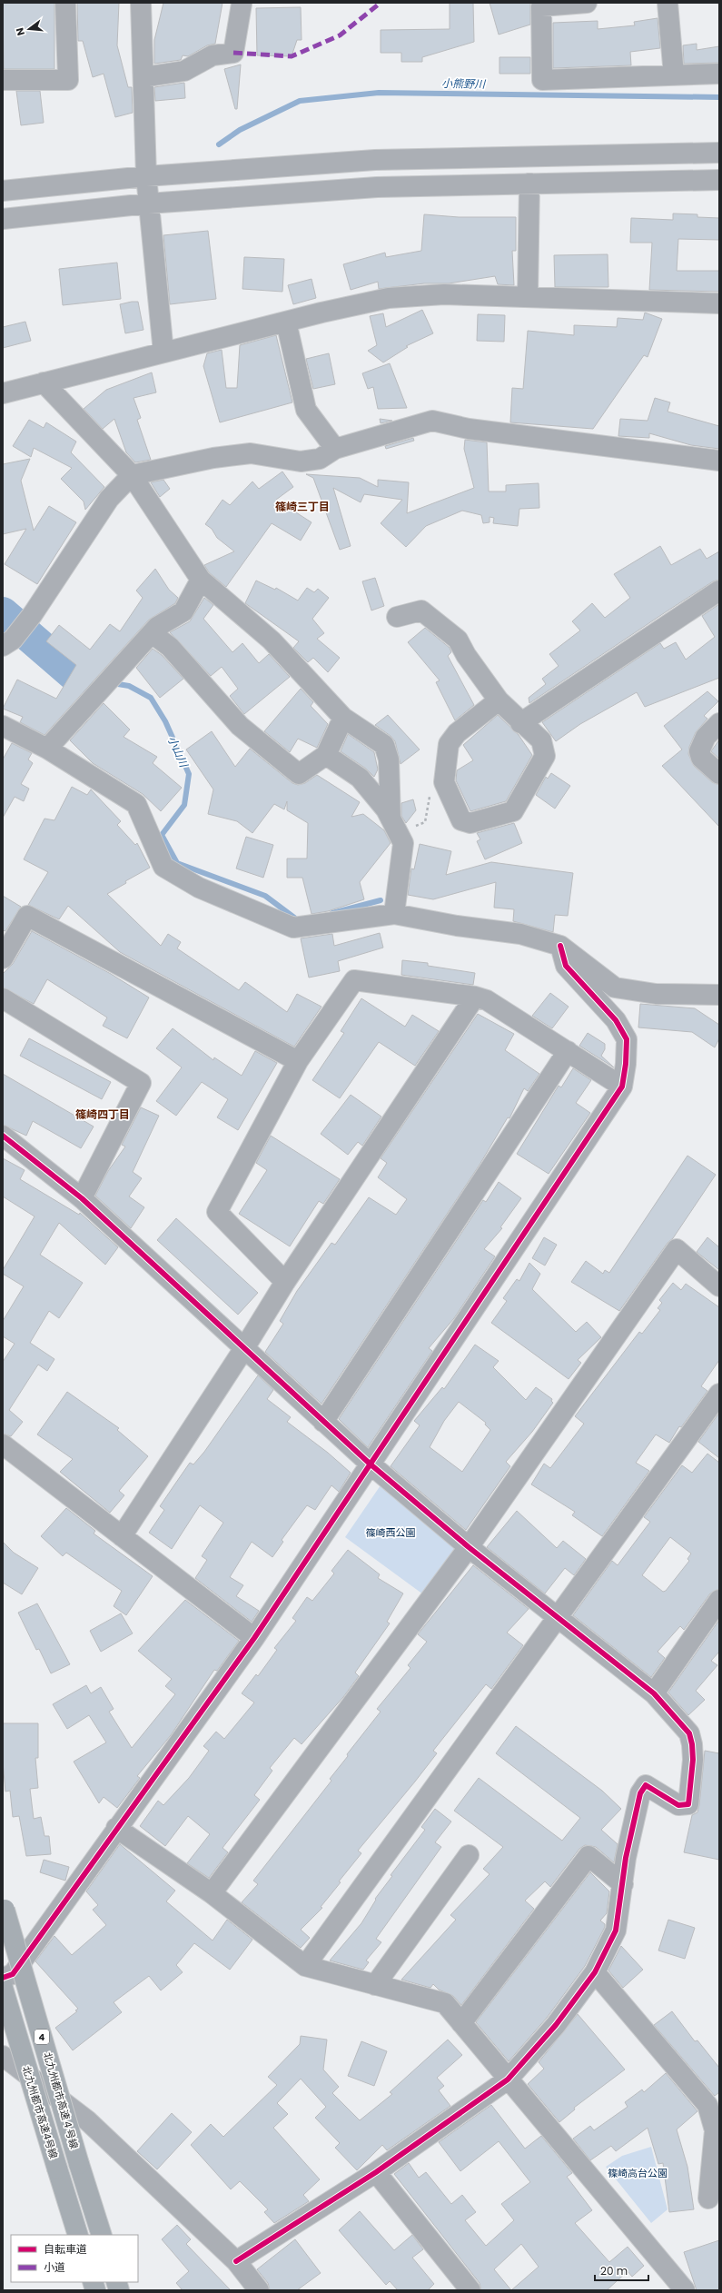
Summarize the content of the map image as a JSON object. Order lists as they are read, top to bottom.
{
  "streets": {
    "highway": ["4", "北九州都市高速４号線", "北九州都市高速4号線"]
  },
  "districts": ["篠崎三丁目", "篠崎四丁目"],
  "water": ["小熊野川", "小山川"],
  "parks": ["篠崎西公園", "篠崎高台公園"],
  "legend": ["自転車道", "小道"],
  "scale_bar": "20 m",
  "north": "left"
}
